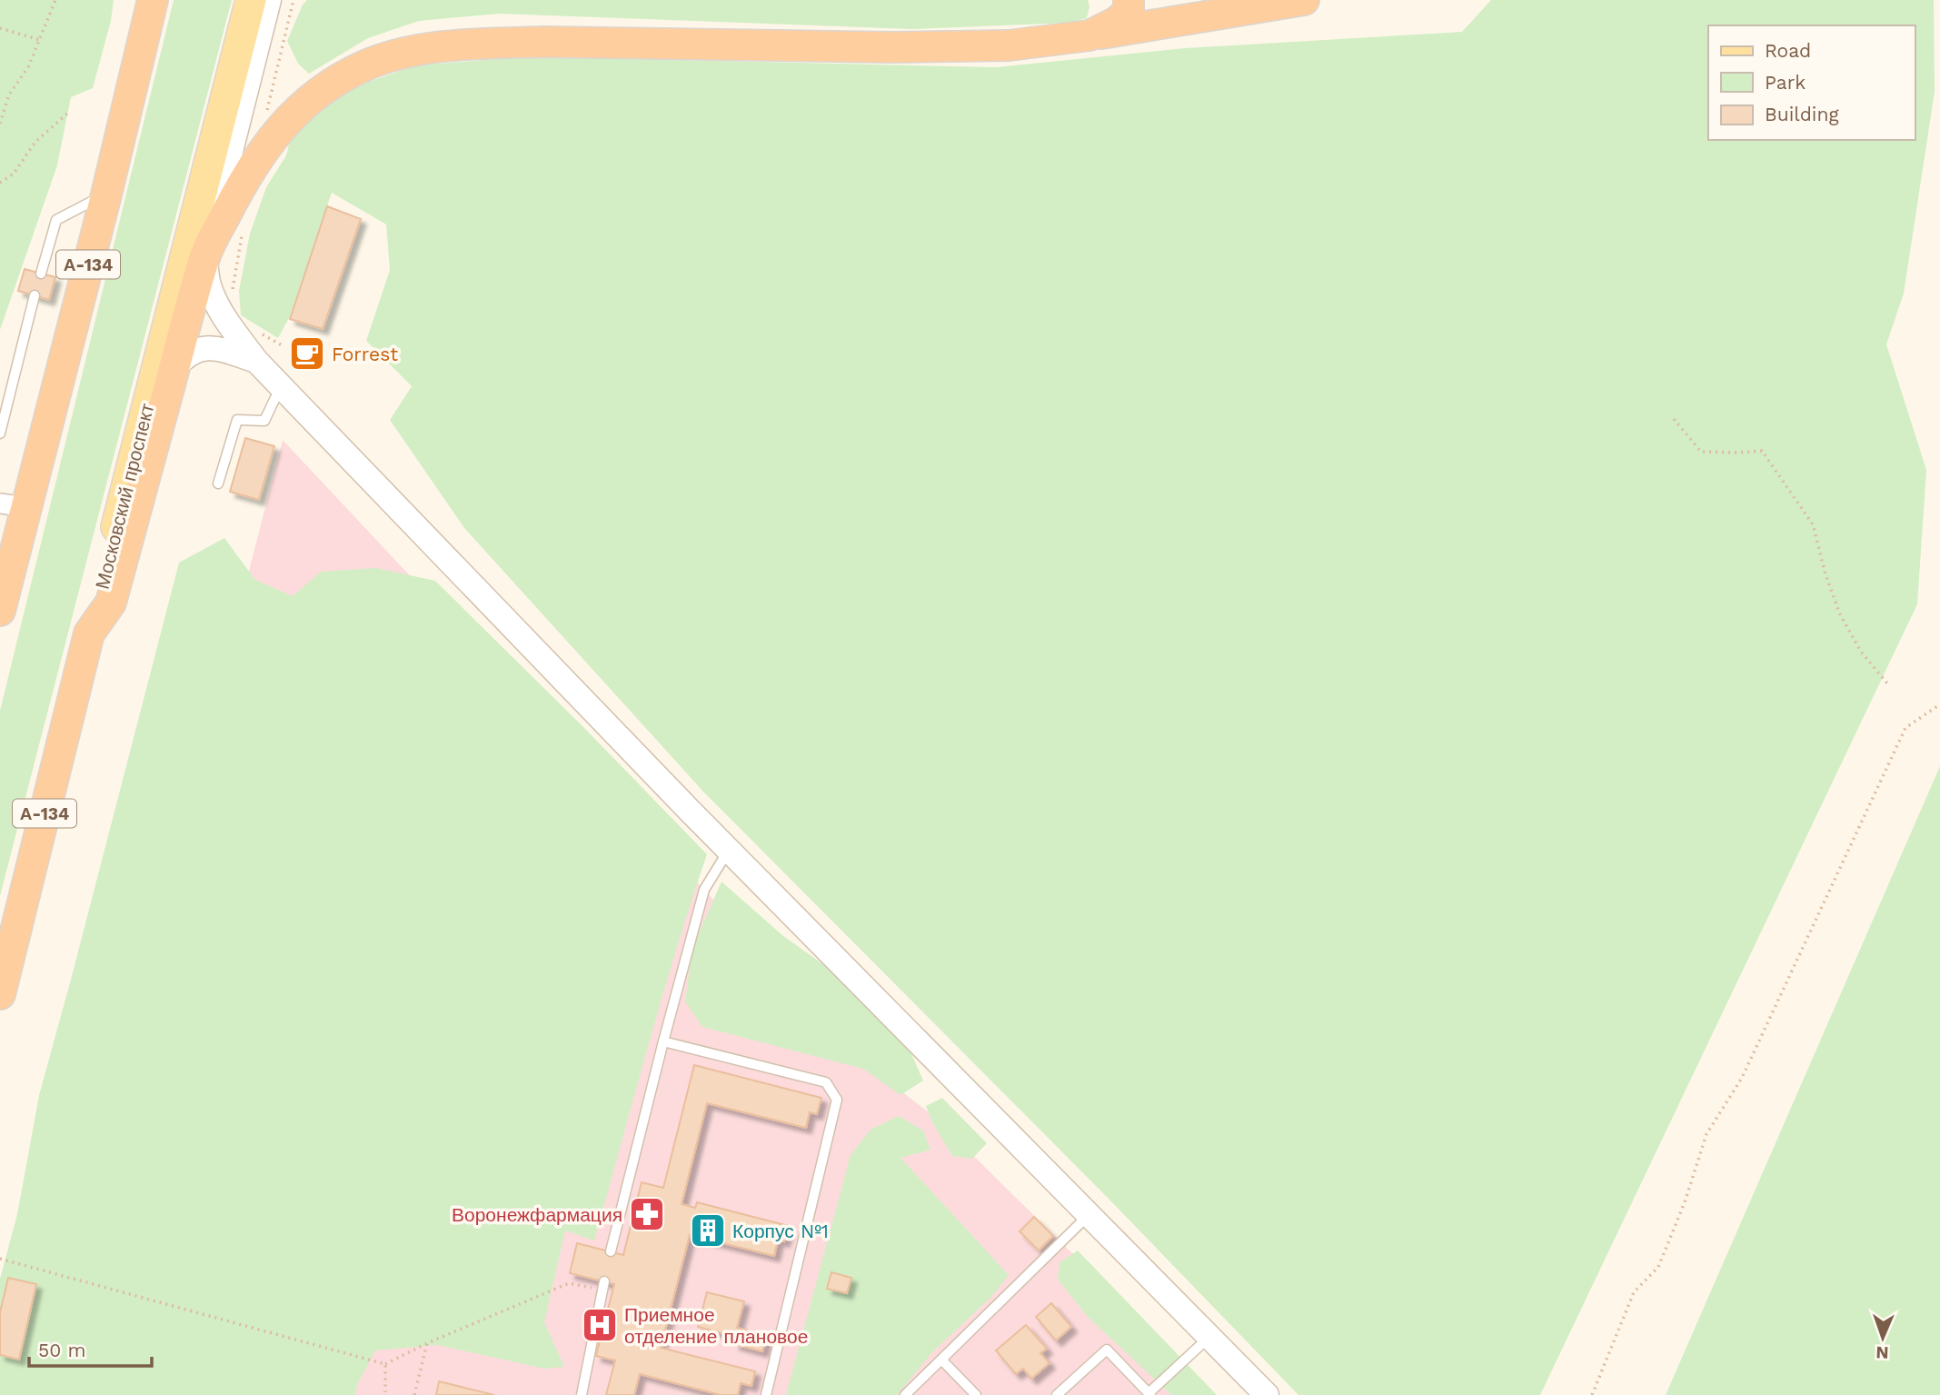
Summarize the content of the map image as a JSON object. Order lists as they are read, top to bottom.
{
  "streets": {
    "highway": ["А-134", "Московский проспект"]
  },
  "places": {
    "cafe": ["Forrest"],
    "pharmacy": ["Воронежфармация"],
    "building": ["Корпус №1"],
    "hospital": ["Приемное отделение плановое"]
  },
  "legend": ["Road", "Park", "Building"],
  "scale_bar": "50 m",
  "north": "bottom"
}
